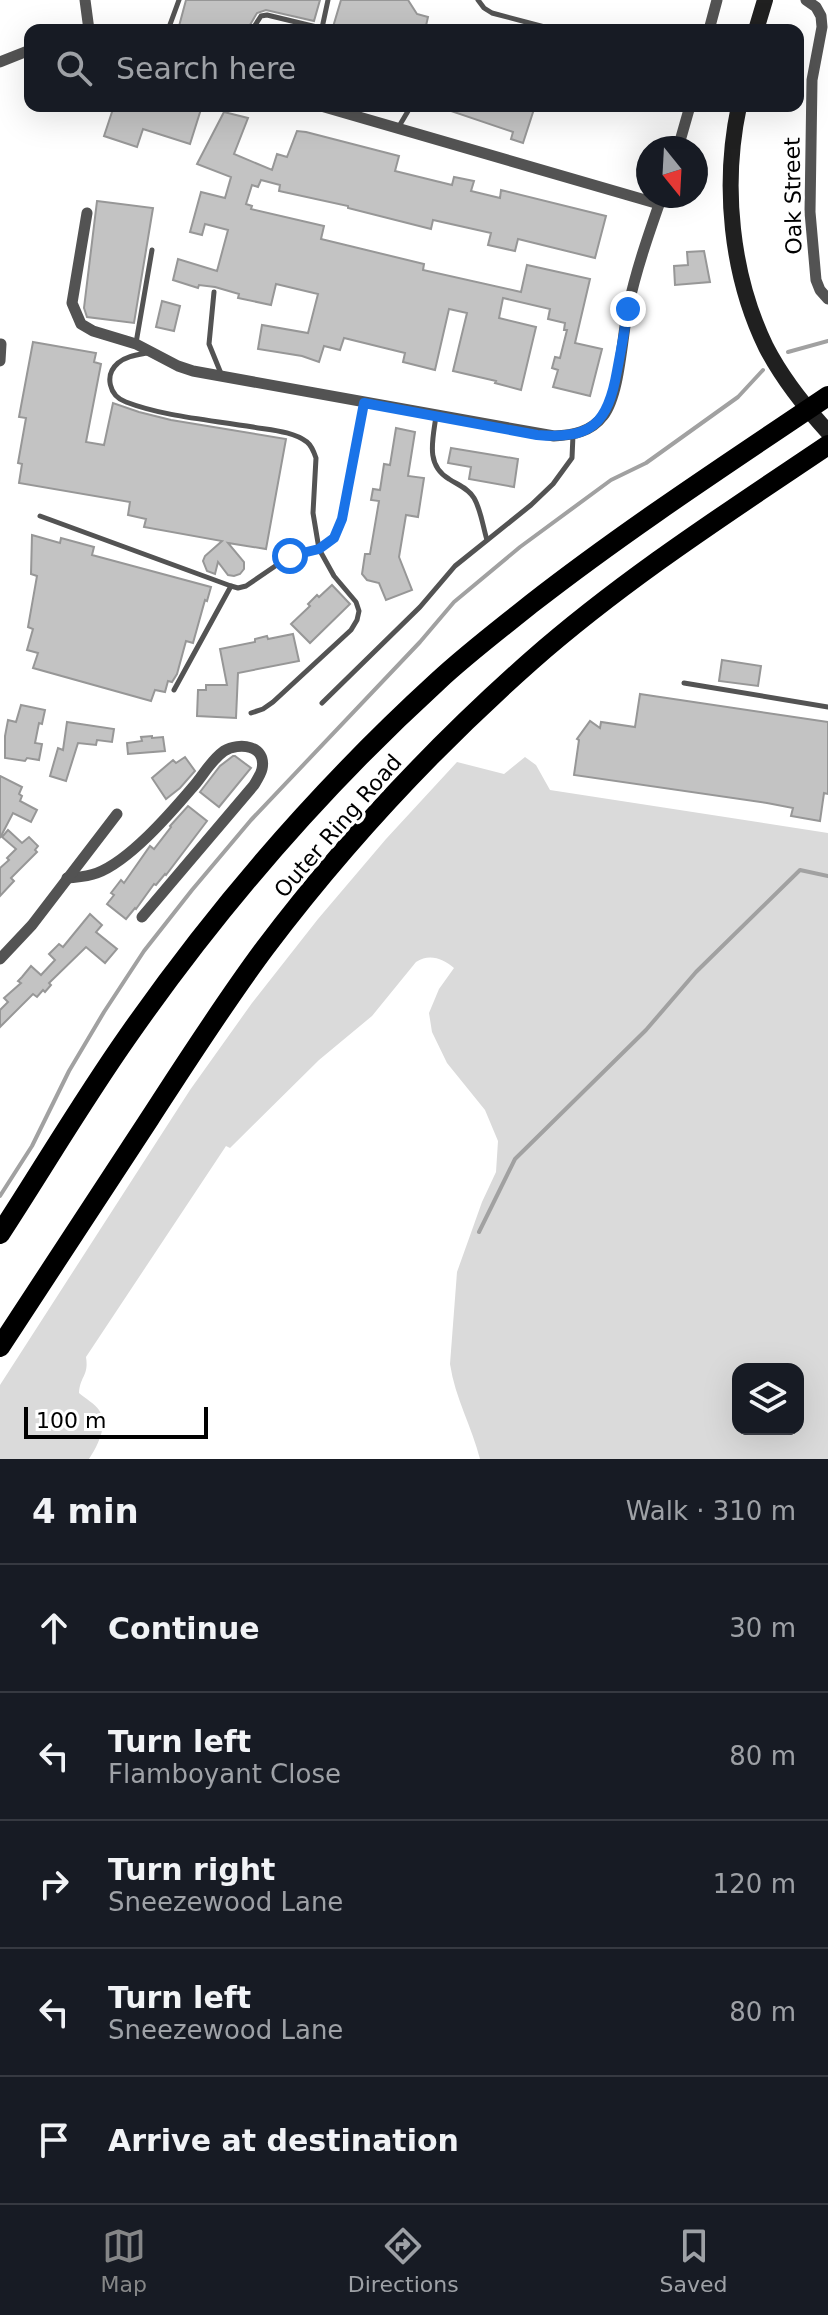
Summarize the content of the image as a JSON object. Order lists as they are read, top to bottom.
{
  "streets": {
    "highway": ["Outer Ring Road"],
    "street": ["Oak Street"]
  },
  "scale_bar": "100 m",
  "north": "bottom",
  "page": {
    "search": "Search here",
    "scale": "100 m",
    "heading": ["4 min", "Walk · 310 m"],
    "list": [
      ["Continue", "30 m"],
      ["Turn left", "Flamboyant Close", "80 m"],
      ["Turn right", "Sneezewood Lane", "120 m"],
      ["Turn left", "Sneezewood Lane", "80 m"],
      "Arrive at destination"
    ],
    "nav": ["Map", "Directions", "Saved"]
  }
}
